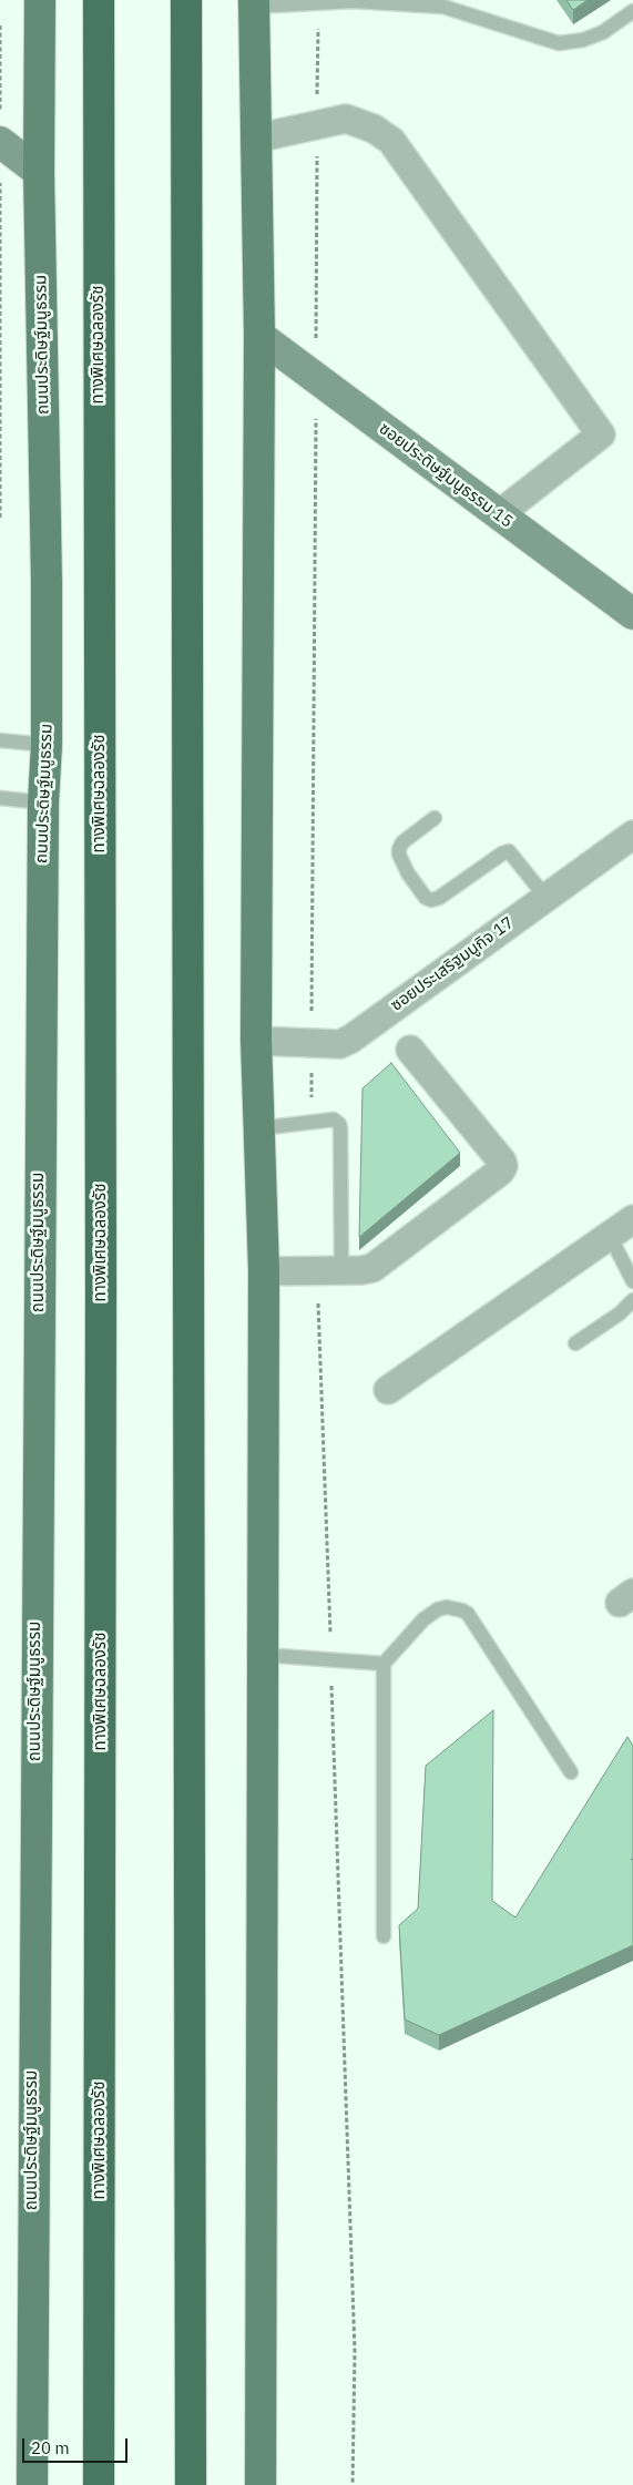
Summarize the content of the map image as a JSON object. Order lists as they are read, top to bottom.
{
  "streets": {
    "highway": ["ทางพิเศษฉลองรัช"],
    "main road": ["ถนนประดิษฐ์มนูธรรม"],
    "street": ["ซอยประดิษฐ์มนูธรรม 15", "ซอยประเสริฐมนูกิจ 17"]
  },
  "scale_bar": "20 m"
}
